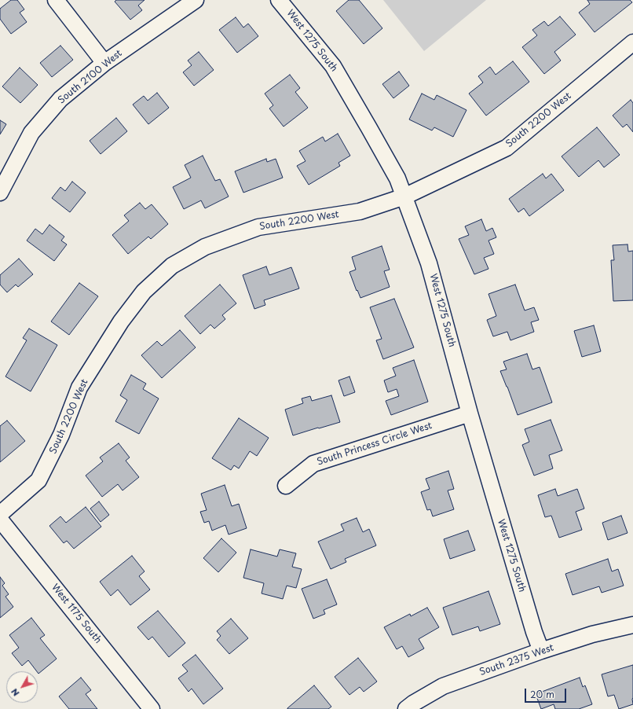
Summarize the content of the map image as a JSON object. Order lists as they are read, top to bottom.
{
  "streets": {
    "street": [
      "West 1275 South",
      "South 2100 West",
      "South 2200 West",
      "South Princess Circle West",
      "West 1175 South",
      "South 2375 West"
    ]
  },
  "crossings": [
    ["West 1275 South", "South 2200 West"],
    ["West 1275 South", "South Princess Circle West"],
    ["West 1275 South", "South 2375 West"]
  ],
  "scale_bar": "20 m",
  "north": "bottom left"
}
